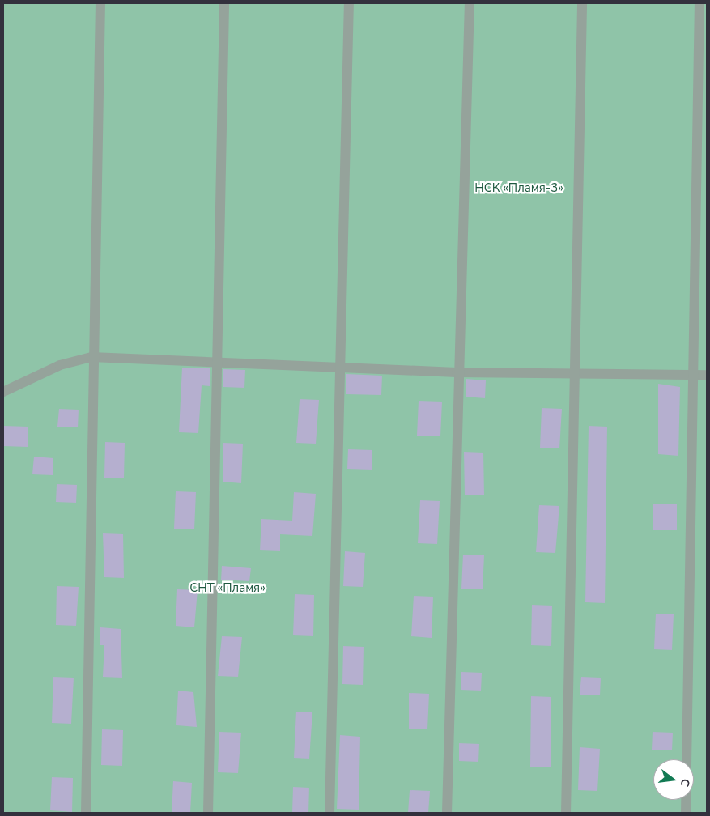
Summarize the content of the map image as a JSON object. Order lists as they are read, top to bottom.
{
  "parks": ["НСК «Пламя-3»", "СНТ «Пламя»"],
  "north": "right"
}
